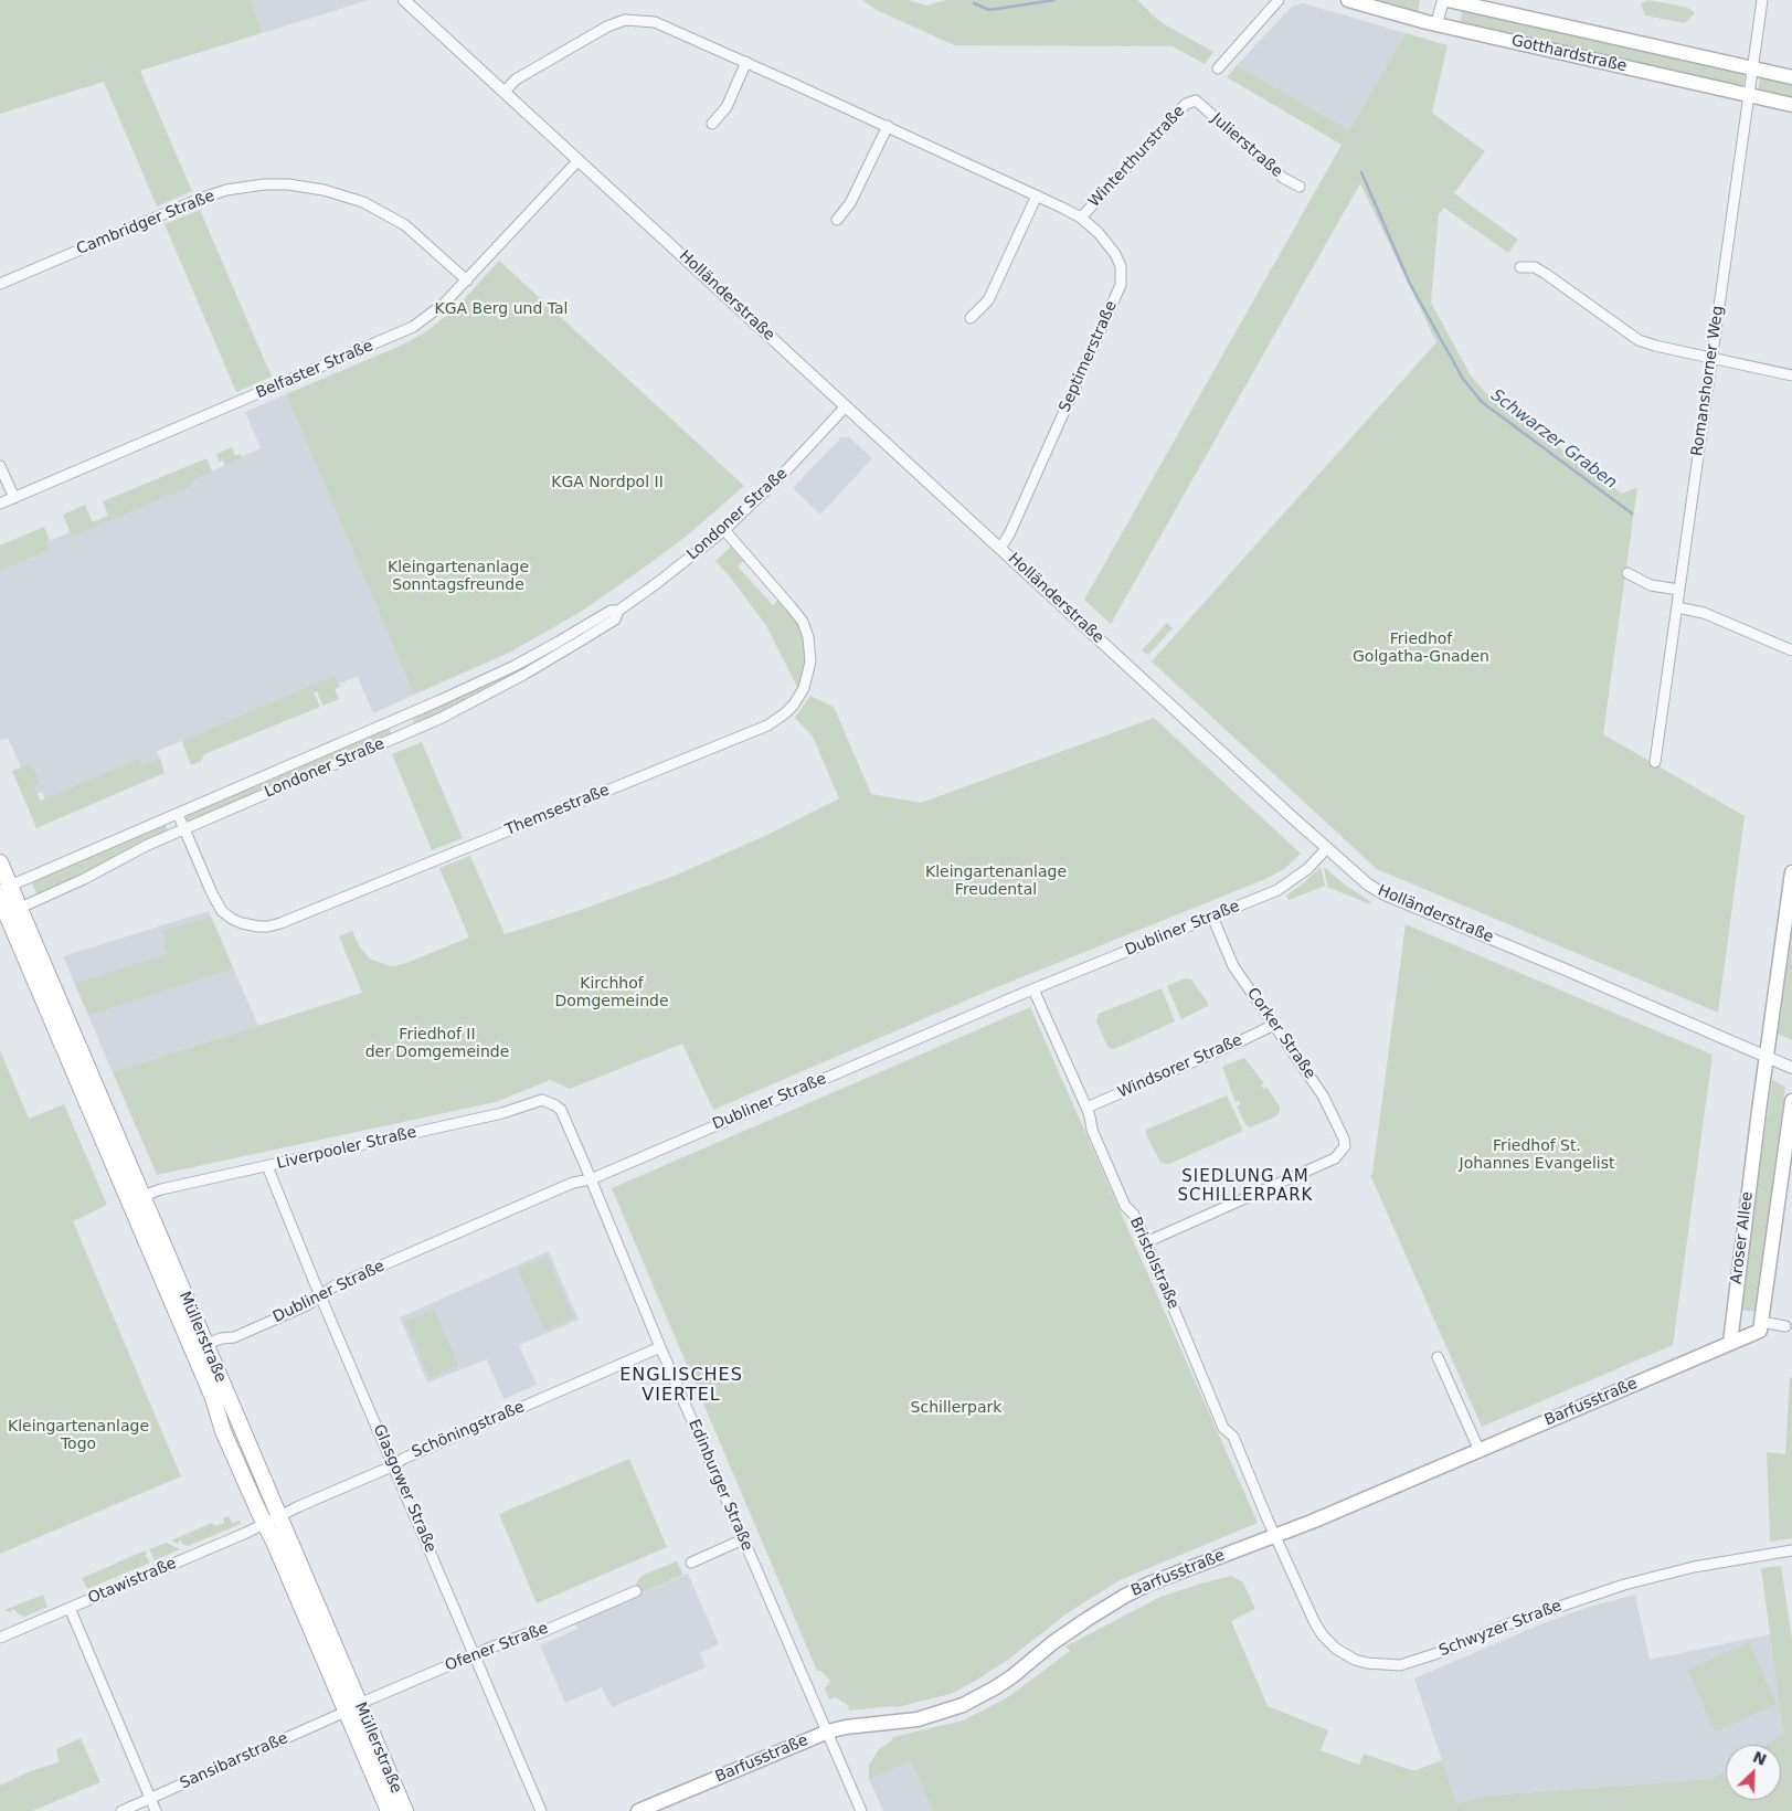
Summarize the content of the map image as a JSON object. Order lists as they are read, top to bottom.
{
  "streets": {
    "main road": [
      "Gotthardstraße",
      "Aroser Allee",
      "Müllerstraße",
      "Barfusstraße"
    ],
    "street": [
      "Julierstraße",
      "Winterthurstraße",
      "Cambridger Straße",
      "Holländerstraße",
      "Septimerstraße",
      "Belfaster Straße",
      "Romanshorner Weg",
      "Londoner Straße",
      "Themsestraße",
      "Dubliner Straße",
      "Corker Straße",
      "Windsorer Straße",
      "Liverpooler Straße",
      "Bristolstraße",
      "Schöningstraße",
      "Edinburger Straße",
      "Glasgower Straße",
      "Otawistraße",
      "Schwyzer Straße",
      "Ofener Straße",
      "Sansibarstraße"
    ]
  },
  "crossings": [
    ["Gotthardstraße", "Romanshorner Weg"],
    ["Julierstraße", "Winterthurstraße"],
    ["Winterthurstraße", "Septimerstraße"],
    ["Cambridger Straße", "Belfaster Straße"],
    ["Holländerstraße", "Septimerstraße"],
    ["Holländerstraße", "Belfaster Straße"],
    ["Holländerstraße", "Londoner Straße"],
    ["Holländerstraße", "Dubliner Straße"],
    ["Holländerstraße", "Aroser Allee"],
    ["Londoner Straße", "Themsestraße"],
    ["Londoner Straße", "Müllerstraße"],
    ["Dubliner Straße", "Corker Straße"],
    ["Dubliner Straße", "Bristolstraße"],
    ["Dubliner Straße", "Müllerstraße"],
    ["Dubliner Straße", "Edinburger Straße"],
    ["Dubliner Straße", "Glasgower Straße"],
    ["Corker Straße", "Windsorer Straße"],
    ["Corker Straße", "Bristolstraße"],
    ["Windsorer Straße", "Bristolstraße"],
    ["Liverpooler Straße", "Müllerstraße"],
    ["Liverpooler Straße", "Edinburger Straße"],
    ["Liverpooler Straße", "Glasgower Straße"],
    ["Aroser Allee", "Barfusstraße"],
    ["Bristolstraße", "Barfusstraße"],
    ["Bristolstraße", "Schwyzer Straße"],
    ["Müllerstraße", "Schöningstraße"],
    ["Müllerstraße", "Otawistraße"],
    ["Müllerstraße", "Ofener Straße"],
    ["Müllerstraße", "Sansibarstraße"],
    ["Barfusstraße", "Edinburger Straße"],
    ["Barfusstraße", "Schwyzer Straße"],
    ["Schöningstraße", "Edinburger Straße"],
    ["Schöningstraße", "Glasgower Straße"],
    ["Schöningstraße", "Otawistraße"],
    ["Glasgower Straße", "Ofener Straße"],
    ["Ofener Straße", "Sansibarstraße"]
  ],
  "districts": ["SIEDLUNG AM SCHILLERPARK", "ENGLISCHES VIERTEL"],
  "water": ["Schwarzer Graben"],
  "parks": [
    "KGA Berg und Tal",
    "KGA Nordpol II",
    "Kleingartenanlage Sonntagsfreunde",
    "Friedhof Golgatha-Gnaden",
    "Kleingartenanlage Freudental",
    "Kirchhof Domgemeinde",
    "Friedhof II der Domgemeinde",
    "Friedhof St. Johannes Evangelist",
    "Schillerpark",
    "Kleingartenanlage Togo"
  ],
  "north": "top right"
}
